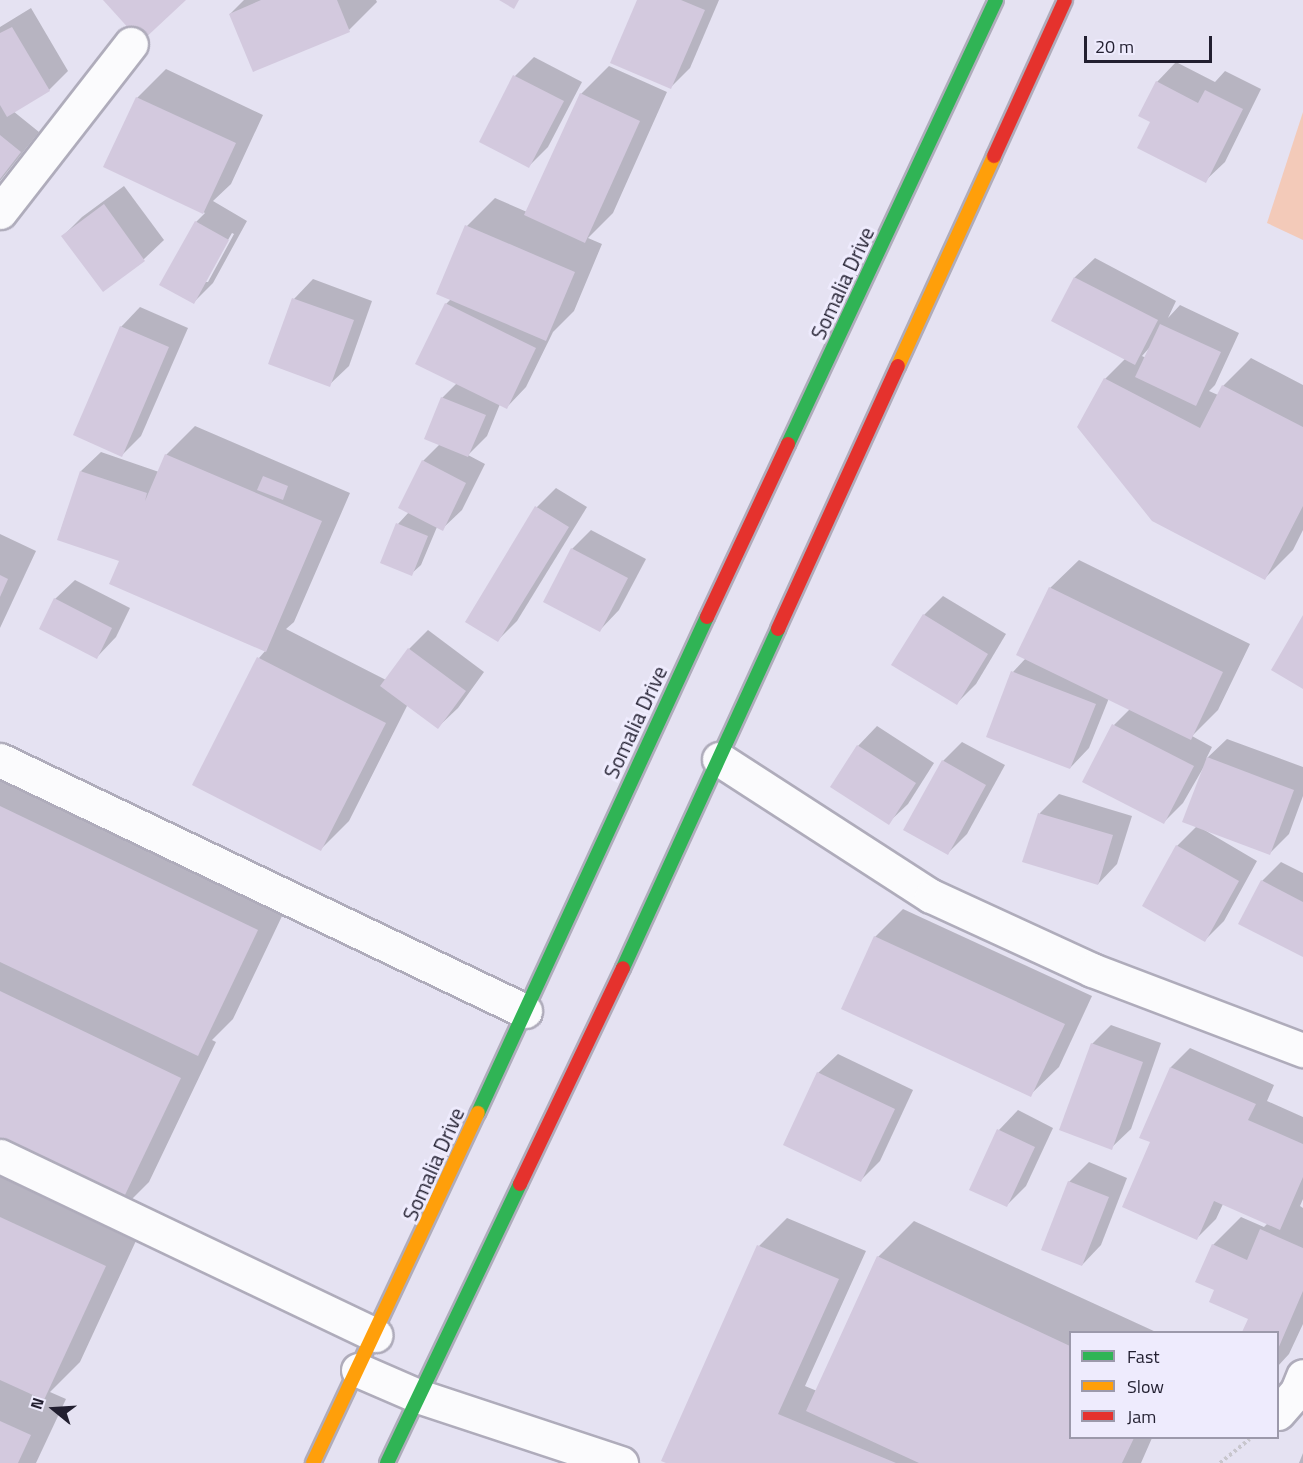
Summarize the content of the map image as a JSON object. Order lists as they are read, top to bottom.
{
  "streets": {
    "main road": ["Somalia Drive"]
  },
  "legend": ["Fast", "Slow", "Jam"],
  "scale_bar": "20 m",
  "north": "left"
}
